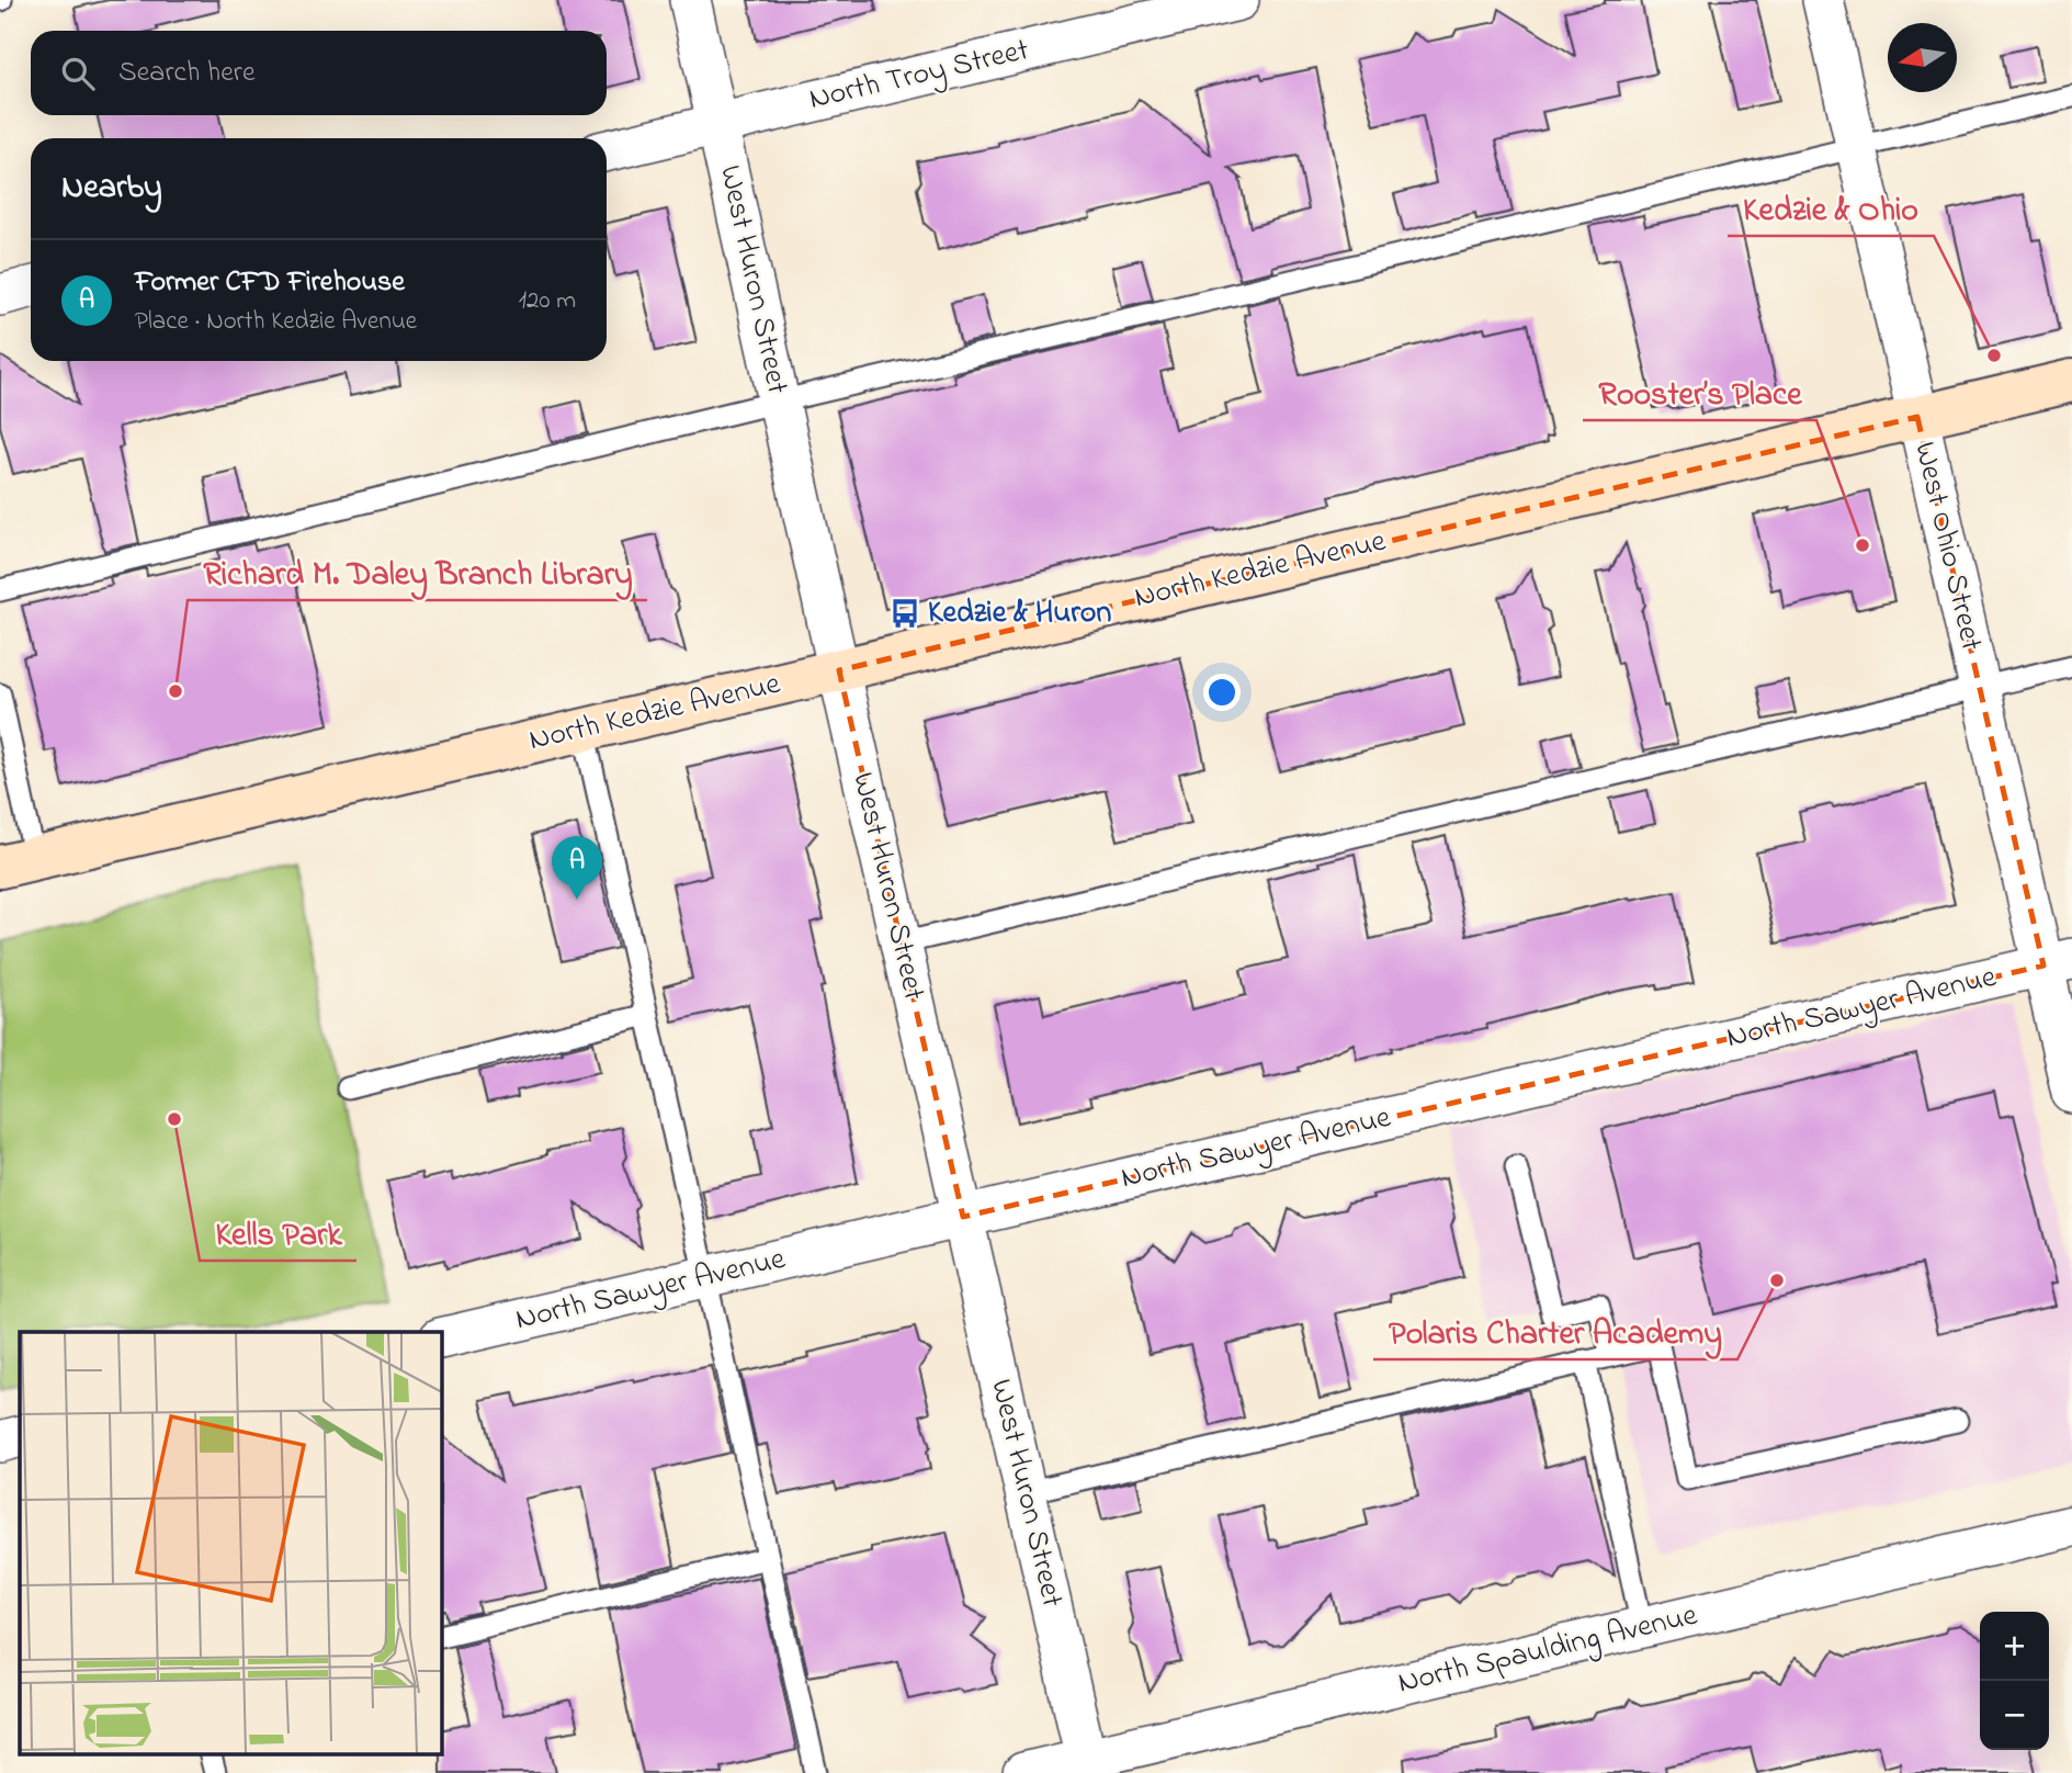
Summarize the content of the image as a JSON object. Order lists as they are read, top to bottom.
{
  "streets": {
    "main road": ["North Kedzie Avenue"],
    "street": [
      "North Troy Street",
      "West Huron Street",
      "West Ohio Street",
      "North Sawyer Avenue",
      "North Spaulding Avenue"
    ]
  },
  "crossings": [
    ["North Troy Street", "West Huron Street"],
    ["West Huron Street", "North Kedzie Avenue"],
    ["West Huron Street", "North Sawyer Avenue"],
    ["West Huron Street", "North Spaulding Avenue"],
    ["West Ohio Street", "North Kedzie Avenue"],
    ["West Ohio Street", "North Sawyer Avenue"]
  ],
  "places": {
    "other": [
      "Kedzie & Ohio",
      "Rooster’s Place",
      "Richard M. Daley Branch Library",
      "Kells Park",
      "Polaris Charter Academy"
    ],
    "bus stop": ["Kedzie & Huron"]
  },
  "north": "left",
  "page": {
    "search": "Search here",
    "heading": "Nearby",
    "list": [
      {
        "mark": "A",
        "name": "Former CFD Firehouse",
        "note": "Place · North Kedzie Avenue",
        "value": "120 m"
      }
    ],
    "pins": "A",
    "map_buttons": ["+", "−"]
  }
}
